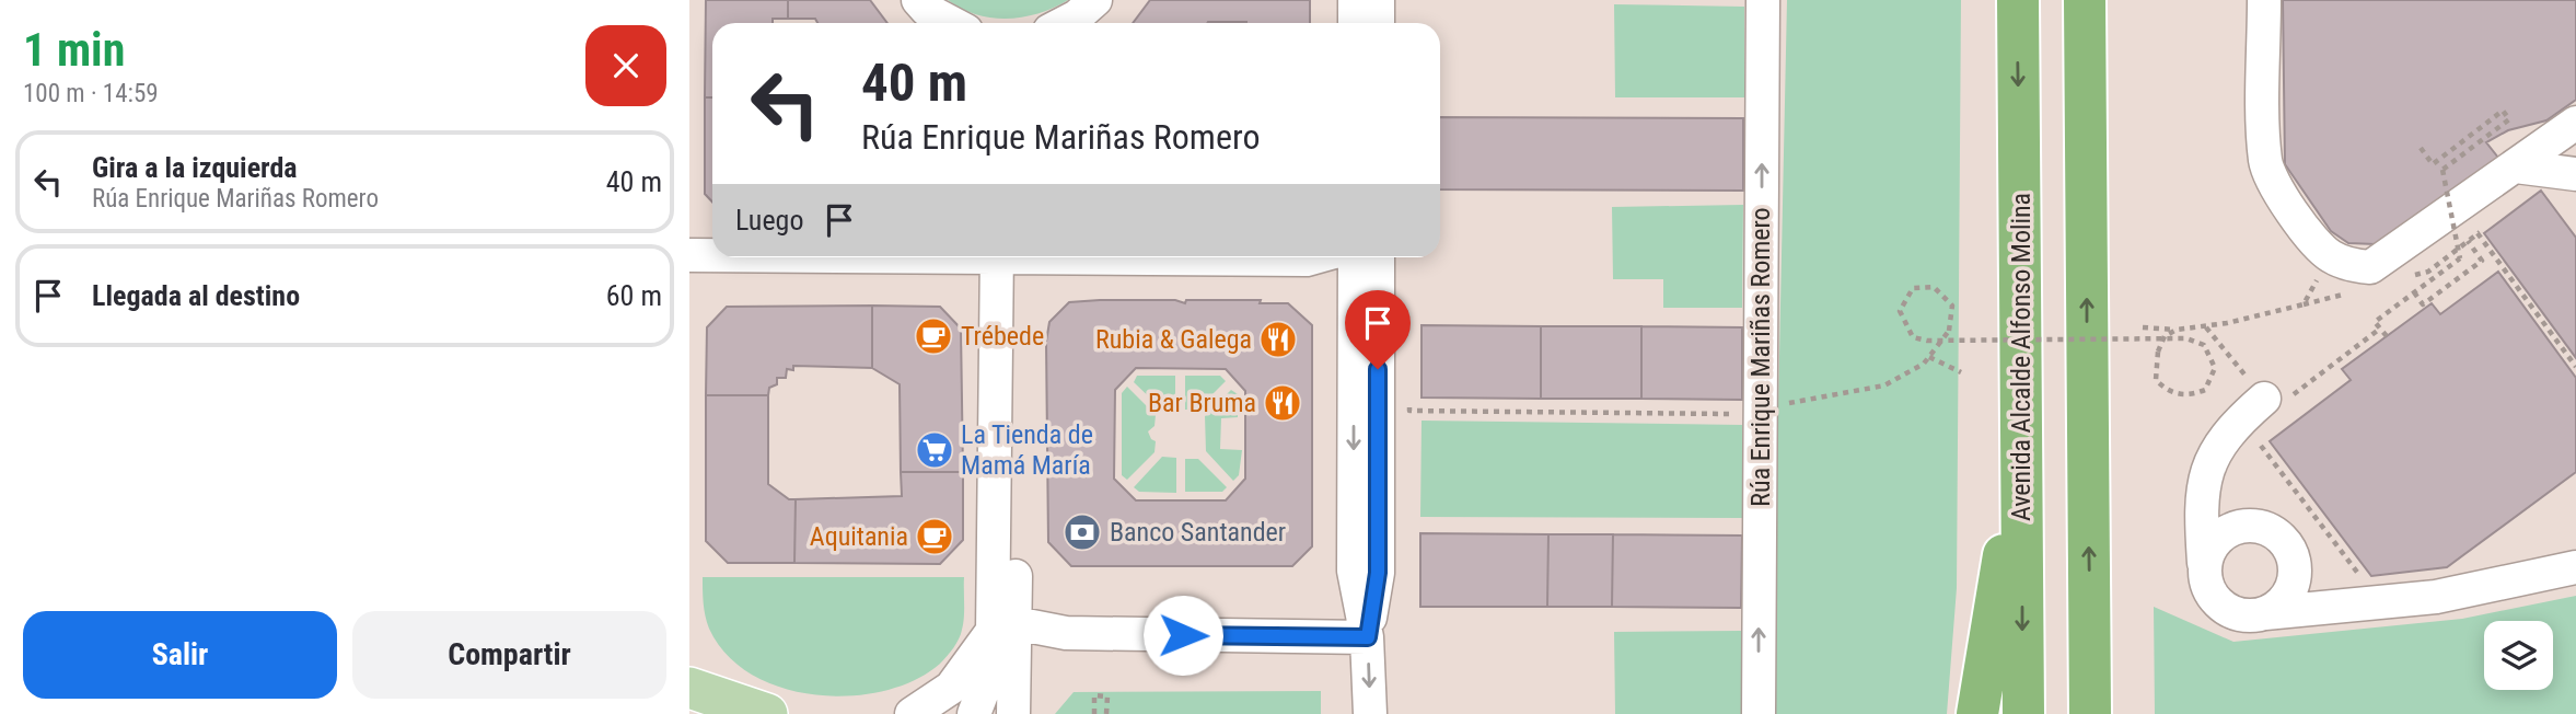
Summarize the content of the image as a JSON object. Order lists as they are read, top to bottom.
{
  "streets": {
    "highway": ["Avenida Alcalde Alfonso Molina"],
    "street": ["Rúa Enrique Mariñas Romero"]
  },
  "one_way": ["Rúa Enrique Mariñas Romero"],
  "places": {
    "cafe": ["Trébede", "Aquitania"],
    "restaurant": ["Rubia & Galega", "Bar Bruma"],
    "supermarket": ["La Tienda de Mamá María"],
    "bank": ["Banco Santander"]
  },
  "page": {
    "heading": ["1 min", "100 m · 14:59"],
    "turn": ["40 m", "Rúa Enrique Mariñas Romero"],
    "list": [
      {
        "name": "Gira a la izquierda",
        "note": "Rúa Enrique Mariñas Romero",
        "value": "40 m"
      },
      {
        "name": "Llegada al destino",
        "value": "60 m"
      }
    ],
    "then": "Luego",
    "buttons": ["Salir", "Compartir"]
  }
}
